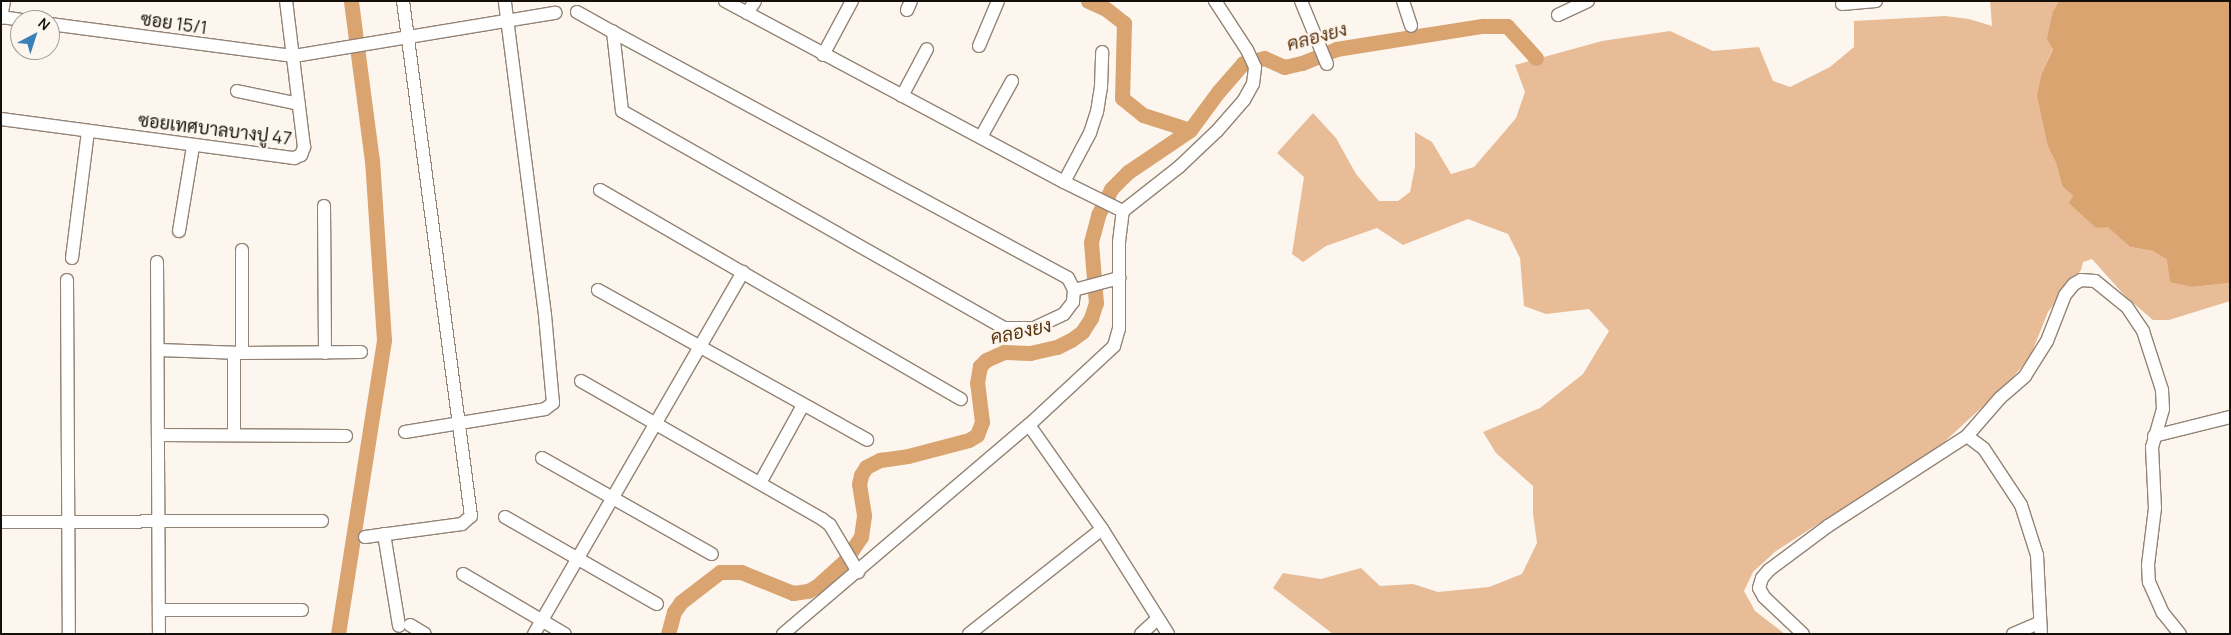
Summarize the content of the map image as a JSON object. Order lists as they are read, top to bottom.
{
  "streets": {
    "street": ["ซอย 15/1", "ซอยเทศบาลบางปู 47"]
  },
  "crossings": [
    ["ซอย 15/1", "ซอยเทศบาลบางปู 47"]
  ],
  "water": ["คลองยง"],
  "north": "top right"
}
